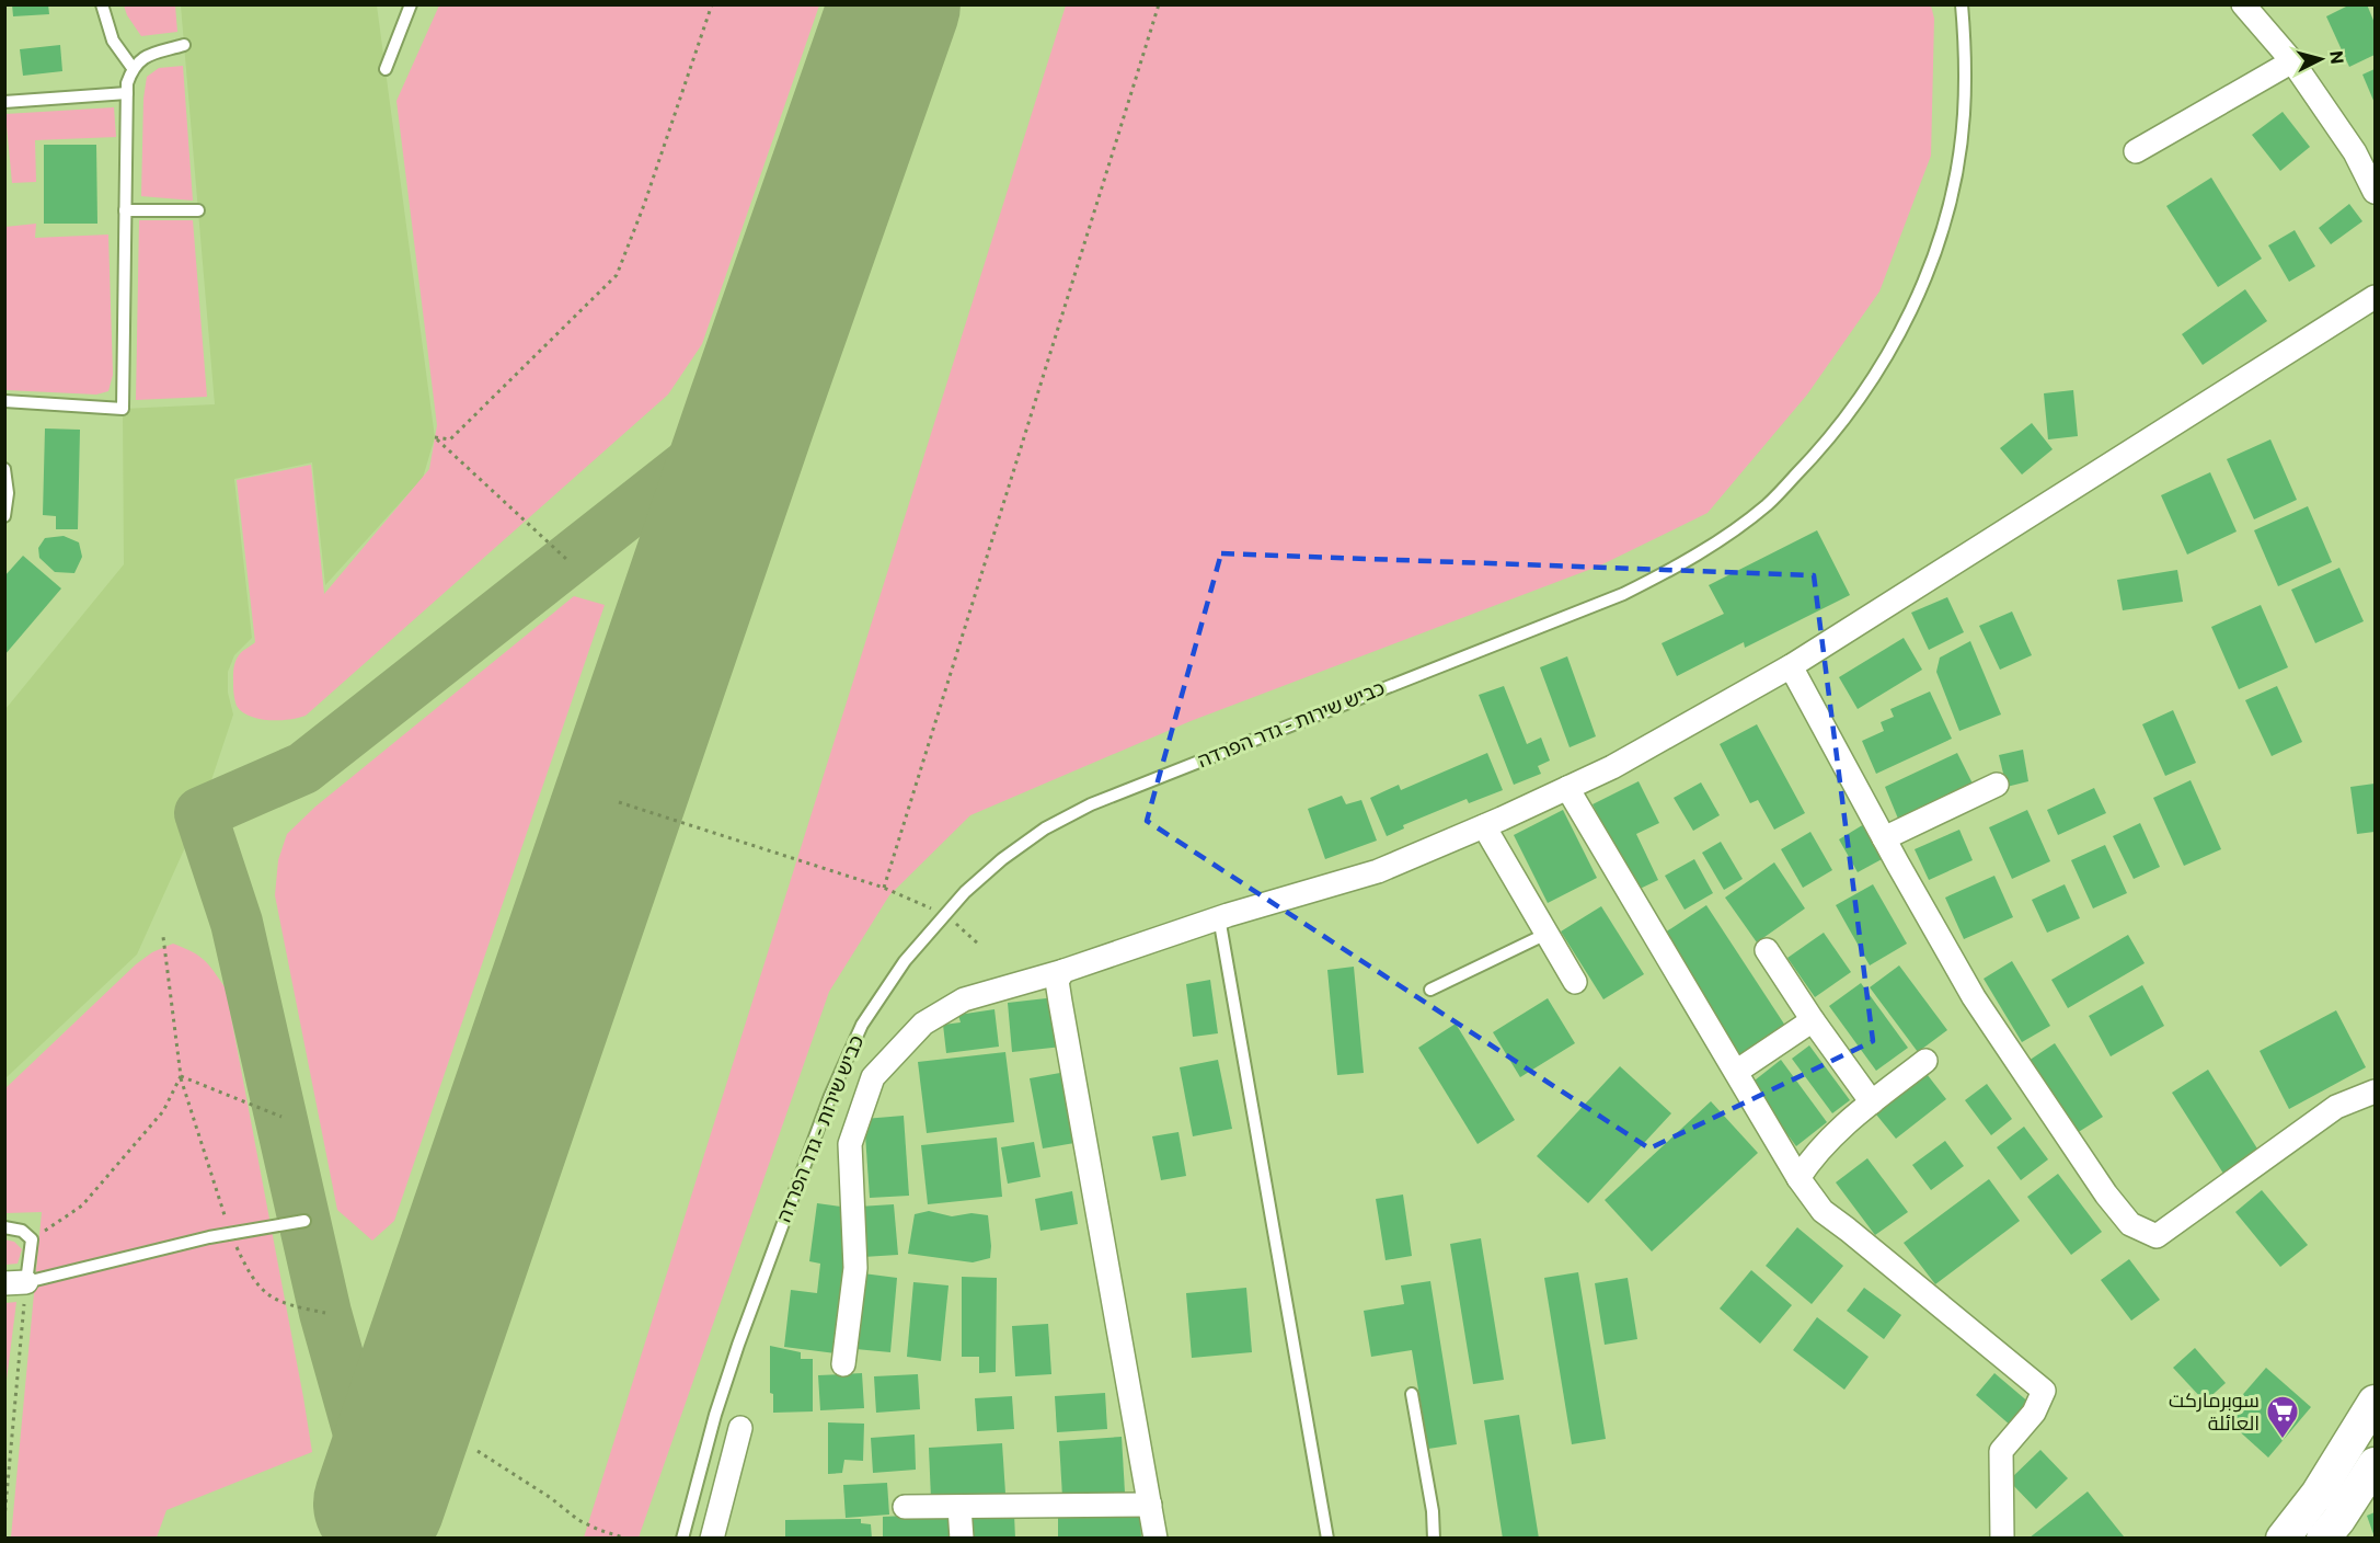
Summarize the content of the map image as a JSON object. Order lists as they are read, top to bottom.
{
  "streets": {
    "lane": ["כביש שירות - גדר הפרדה"]
  },
  "places": {
    "supermarket": ["سوبرماركت العائلة"]
  },
  "north": "right"
}
